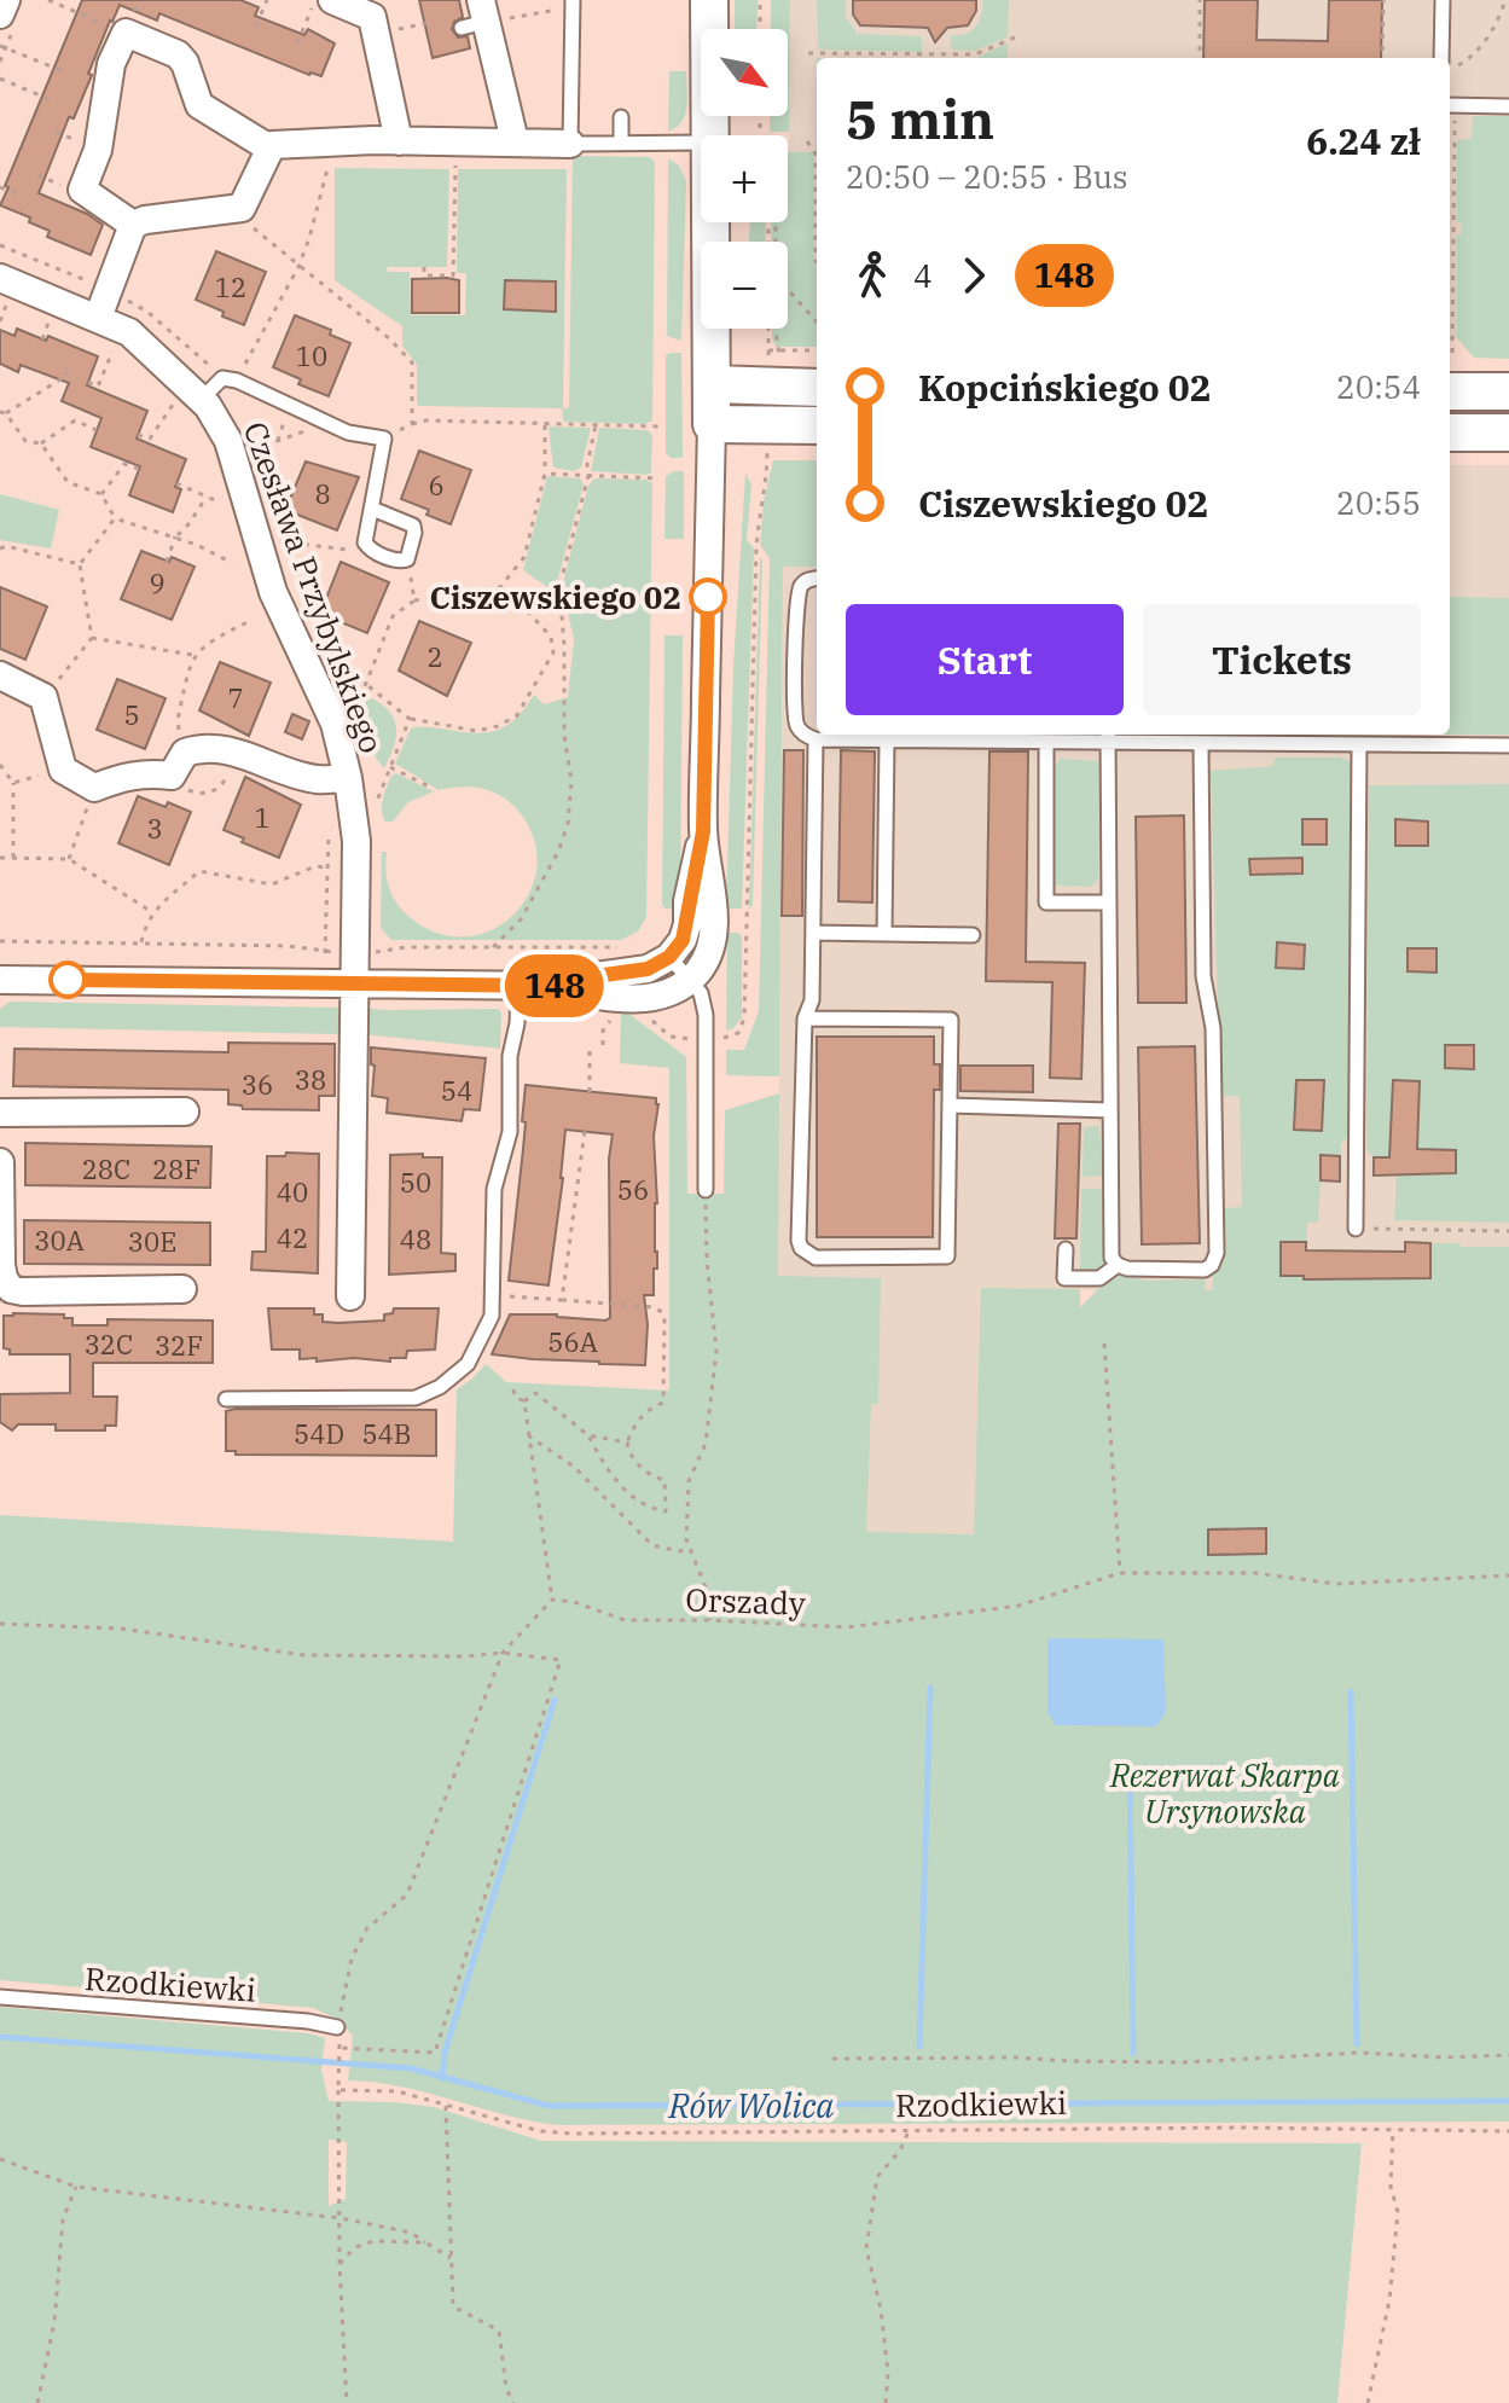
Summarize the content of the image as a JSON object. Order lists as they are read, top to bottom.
{
  "streets": {
    "street": ["Czesława Przybylskiego"],
    "lane": ["Rzodkiewki"],
    "path": ["Orszady"]
  },
  "water": ["Rów Wolica"],
  "parks": ["Rezerwat Skarpa Ursynowska"],
  "places": ["Ciszewskiego 02"],
  "lines": ["bus line 148"],
  "house_numbers": [
    "12",
    "10",
    "6",
    "8",
    "9",
    "2",
    "7",
    "5",
    "1",
    "3",
    "38",
    "36",
    "54",
    "28C",
    "28F",
    "50",
    "56",
    "40",
    "42",
    "48",
    "30A",
    "30E",
    "56A",
    "32C",
    "32F",
    "54D",
    "54B"
  ],
  "north": "bottom right",
  "page": {
    "on_map": "148",
    "map_buttons": ["+", "−"],
    "heading": ["5 min", "20:50 – 20:55 · Bus", "6.24 zł"],
    "legs": ["4", "148"],
    "list": [
      {
        "name": "Kopcińskiego 02",
        "value": "20:54"
      },
      {
        "name": "Ciszewskiego 02",
        "value": "20:55"
      }
    ],
    "buttons": ["Start", "Tickets"]
  }
}
